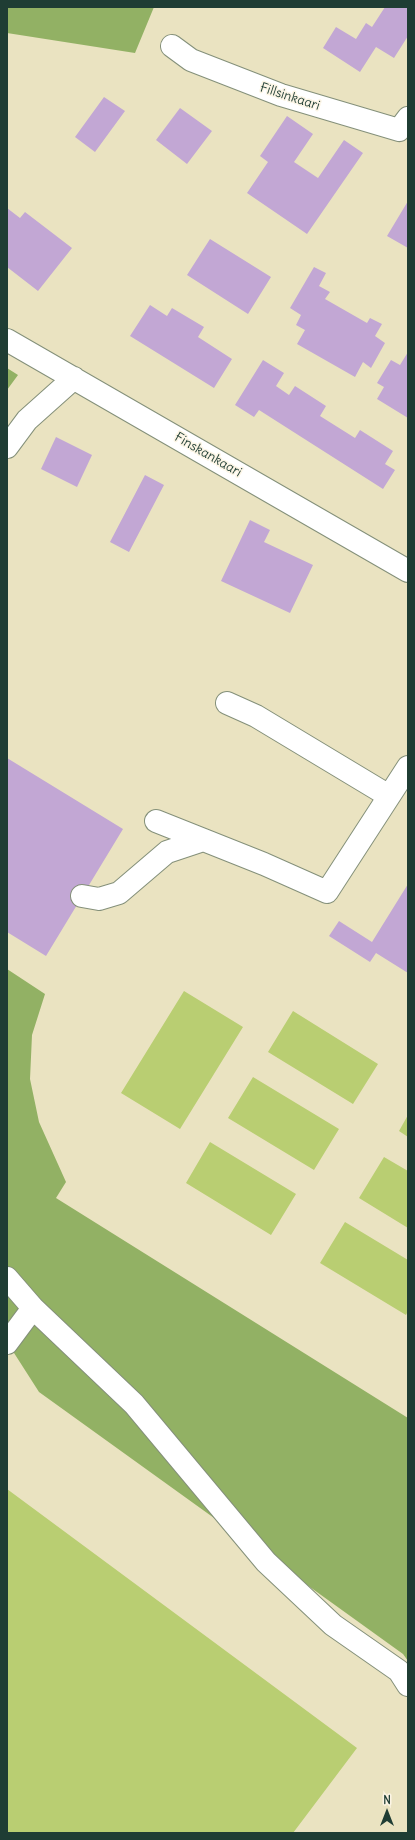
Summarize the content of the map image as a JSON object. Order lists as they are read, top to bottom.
{
  "streets": {
    "street": ["Fillsinkaari", "Finskankaari"]
  },
  "north": "top"
}
